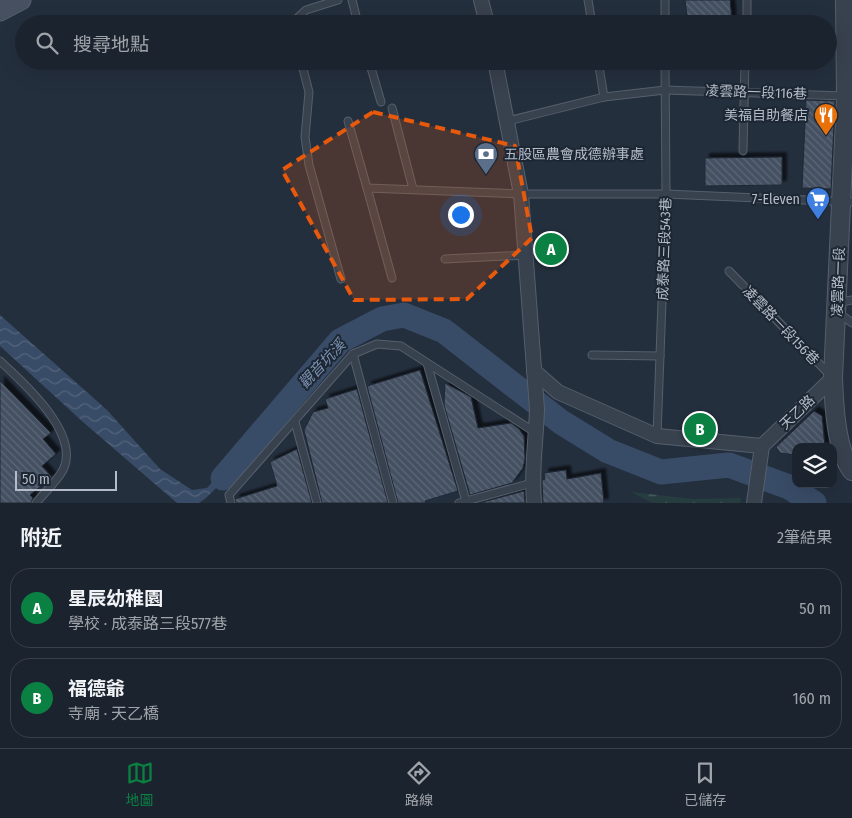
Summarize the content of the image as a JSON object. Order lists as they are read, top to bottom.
{
  "streets": {
    "street": ["凌雲路一段", "天乙路"],
    "lane": ["凌雲路一段116巷", "成泰路三段543巷", "凌雲路一段156巷"]
  },
  "crossings": [
    ["凌雲路一段116巷", "成泰路三段543巷"],
    ["凌雲路一段116巷", "凌雲路一段"],
    ["凌雲路一段", "凌雲路一段156巷"],
    ["凌雲路一段", "天乙路"],
    ["凌雲路一段156巷", "天乙路"]
  ],
  "water": ["觀音坑溪"],
  "places": {
    "restaurant": ["美福自助餐店"],
    "bank": ["五股區農會成德辦事處"],
    "supermarket": ["7-Eleven"]
  },
  "scale_bar": "50 m",
  "page": {
    "search": "搜尋地點",
    "pins": ["A", "B"],
    "scale": "50 m",
    "heading": ["附近", "2筆結果"],
    "list": [
      {
        "mark": "A",
        "name": "星辰幼稚園",
        "note": "學校 · 成泰路三段577巷",
        "value": "50 m"
      },
      {
        "mark": "B",
        "name": "福德爺",
        "note": "寺廟 · 天乙橋",
        "value": "160 m"
      }
    ],
    "nav": ["地圖", "路線", "已儲存"]
  }
}
